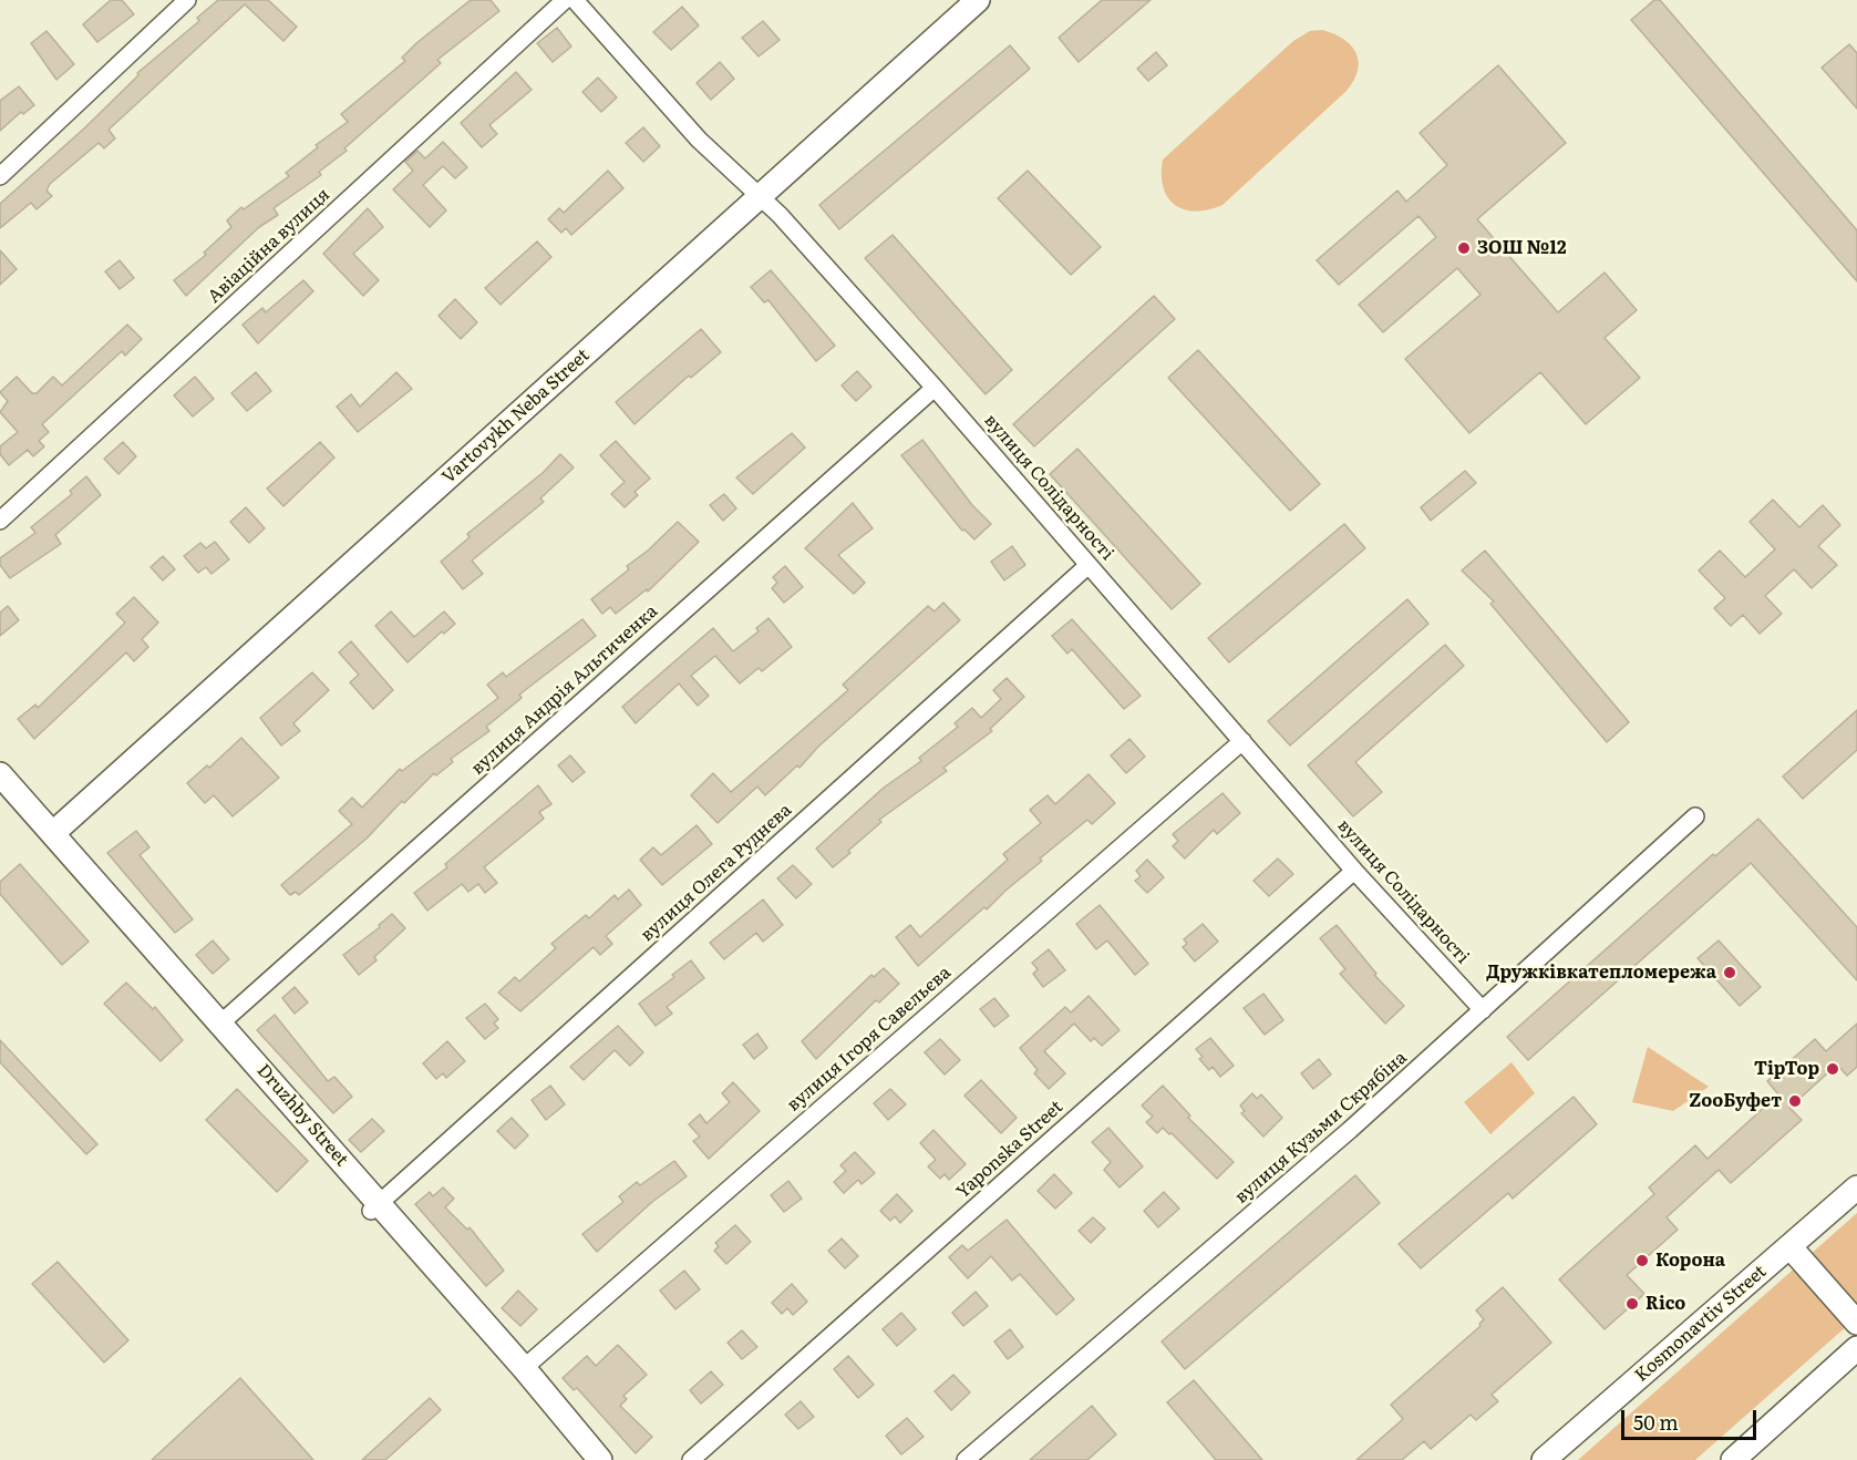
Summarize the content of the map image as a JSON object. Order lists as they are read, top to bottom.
{
  "streets": {
    "street": [
      "Авіаційна вулиця",
      "Vartovykh Neba Street",
      "вулиця Солідарності",
      "вулиця Андрія Альтиченка",
      "вулиця Олега Руднєва",
      "вулиця Ігоря Савельєва",
      "Druzhby Street",
      "вулиця Кузьми Скрябіна",
      "Yaponska Street",
      "Kosmonavtiv Street"
    ]
  },
  "crossings": [
    ["Vartovykh Neba Street", "вулиця Солідарності"],
    ["Vartovykh Neba Street", "Druzhby Street"],
    ["вулиця Солідарності", "вулиця Андрія Альтиченка"],
    ["вулиця Солідарності", "вулиця Олега Руднєва"],
    ["вулиця Солідарності", "вулиця Ігоря Савельєва"],
    ["вулиця Солідарності", "Yaponska Street"],
    ["вулиця Андрія Альтиченка", "Druzhby Street"],
    ["вулиця Олега Руднєва", "Druzhby Street"],
    ["вулиця Ігоря Савельєва", "Druzhby Street"]
  ],
  "places": [
    "ЗОШ №12",
    "Дружківкатепломережа",
    "TipTop",
    "ZooБуфет",
    "Корона",
    "Rico"
  ],
  "scale_bar": "50 m"
}
